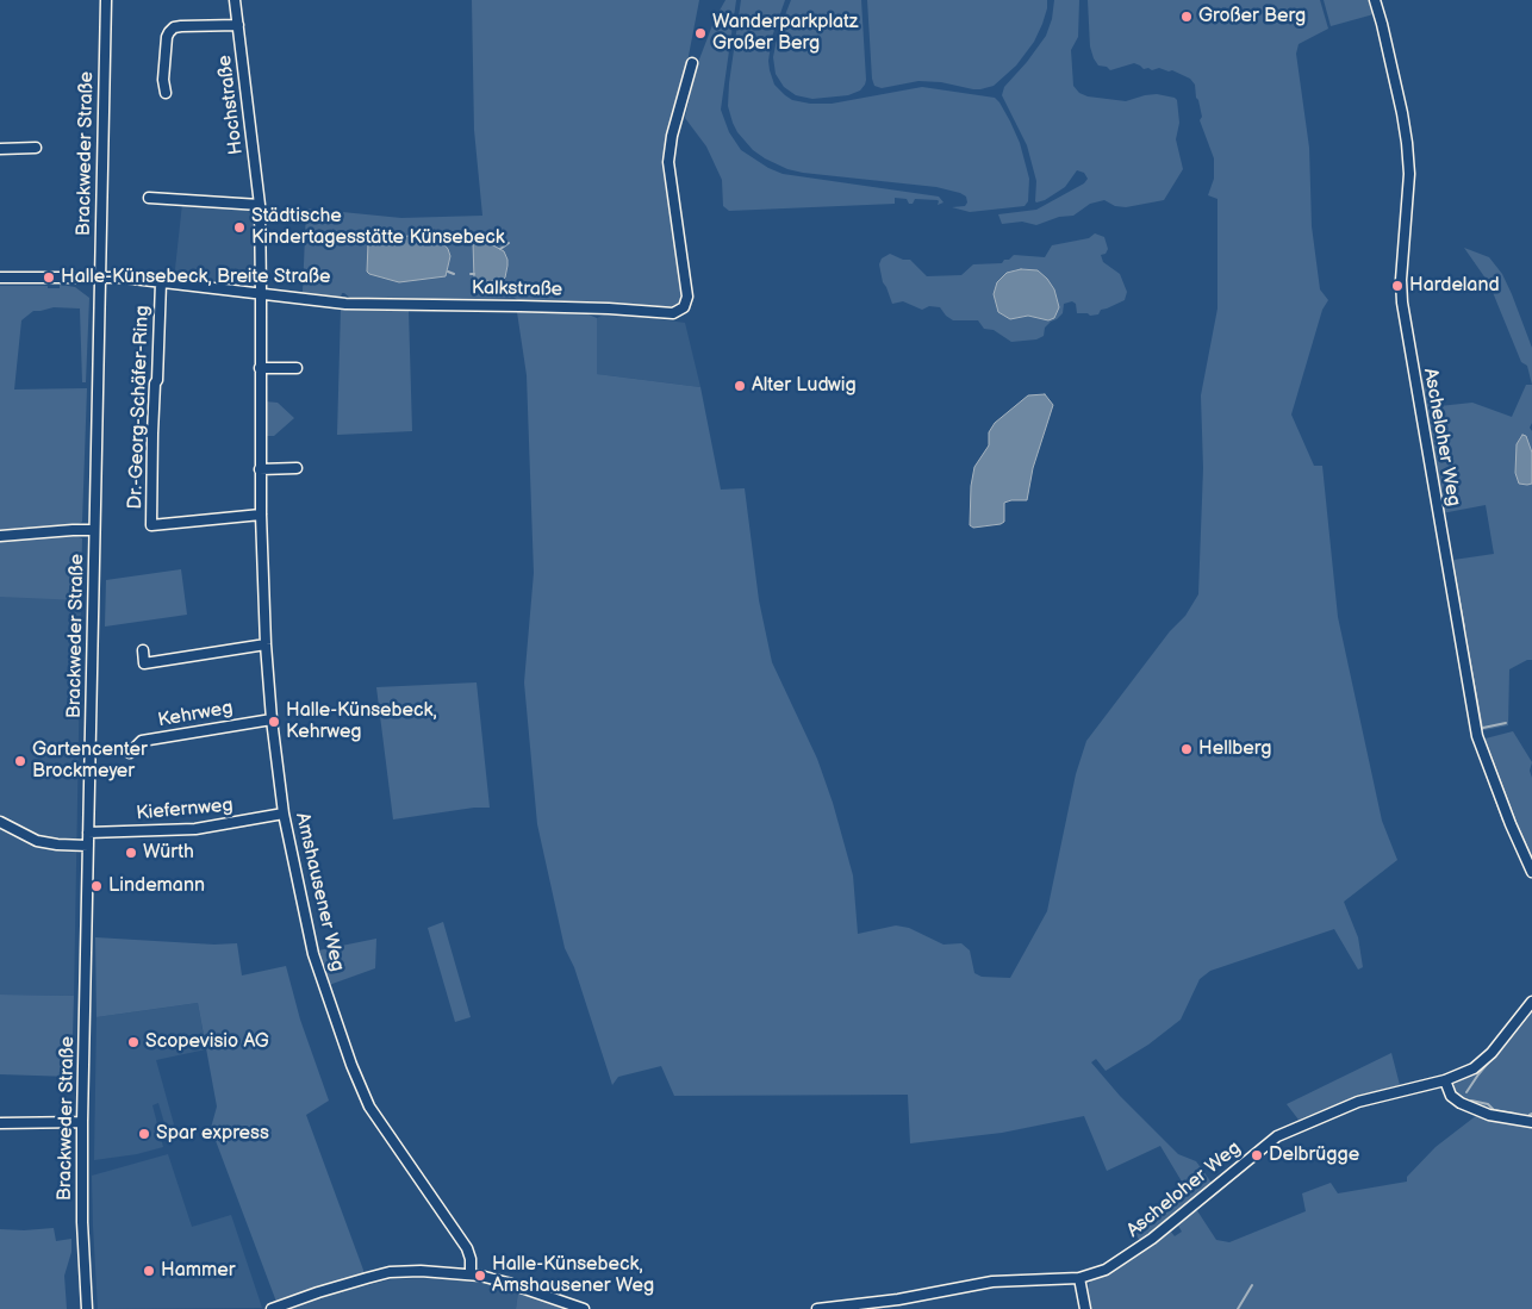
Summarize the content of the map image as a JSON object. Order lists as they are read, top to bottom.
{
  "streets": {
    "street": [
      "Hochstraße",
      "Brackweder Straße",
      "Kalkstraße",
      "Dr.-Georg-Schäfer-Ring",
      "Ascheloher Weg",
      "Kehrweg",
      "Kiefernweg",
      "Amshausener Weg"
    ]
  },
  "crossings": [
    ["Hochstraße", "Kalkstraße"],
    ["Brackweder Straße", "Kalkstraße"],
    ["Brackweder Straße", "Kiefernweg"],
    ["Kalkstraße", "Dr.-Georg-Schäfer-Ring"],
    ["Dr.-Georg-Schäfer-Ring", "Amshausener Weg"],
    ["Kehrweg", "Amshausener Weg"],
    ["Kiefernweg", "Amshausener Weg"]
  ],
  "places": [
    "Großer Berg",
    "Wanderparkplatz Großer Berg",
    "Städtische Kindertagesstätte Künsebeck",
    "Halle-Künsebeck, Breite Straße",
    "Hardeland",
    "Alter Ludwig",
    "Halle-Künsebeck, Kehrweg",
    "Hellberg",
    "Gartencenter Brockmeyer",
    "Würth",
    "Lindemann",
    "Scopevisio AG",
    "Spar express",
    "Delbrügge",
    "Hammer",
    "Halle-Künsebeck, Amshausener Weg"
  ]
}
